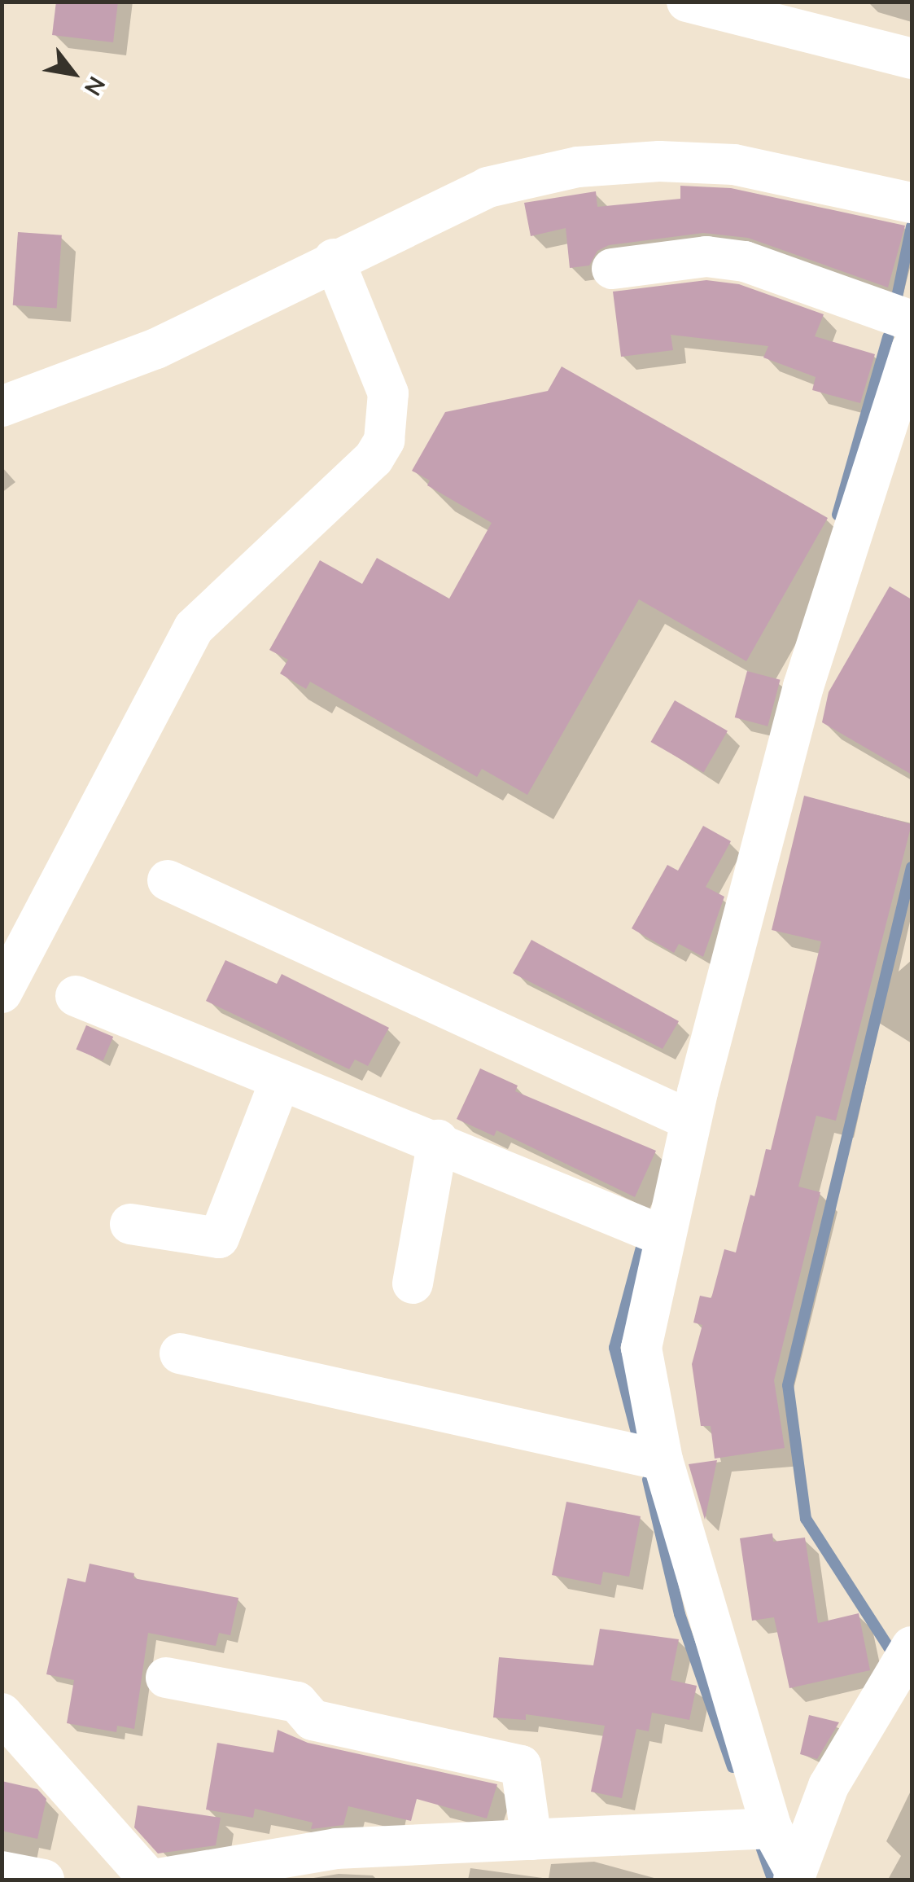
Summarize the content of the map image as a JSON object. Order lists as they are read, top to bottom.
{
  "north": "bottom right"
}
